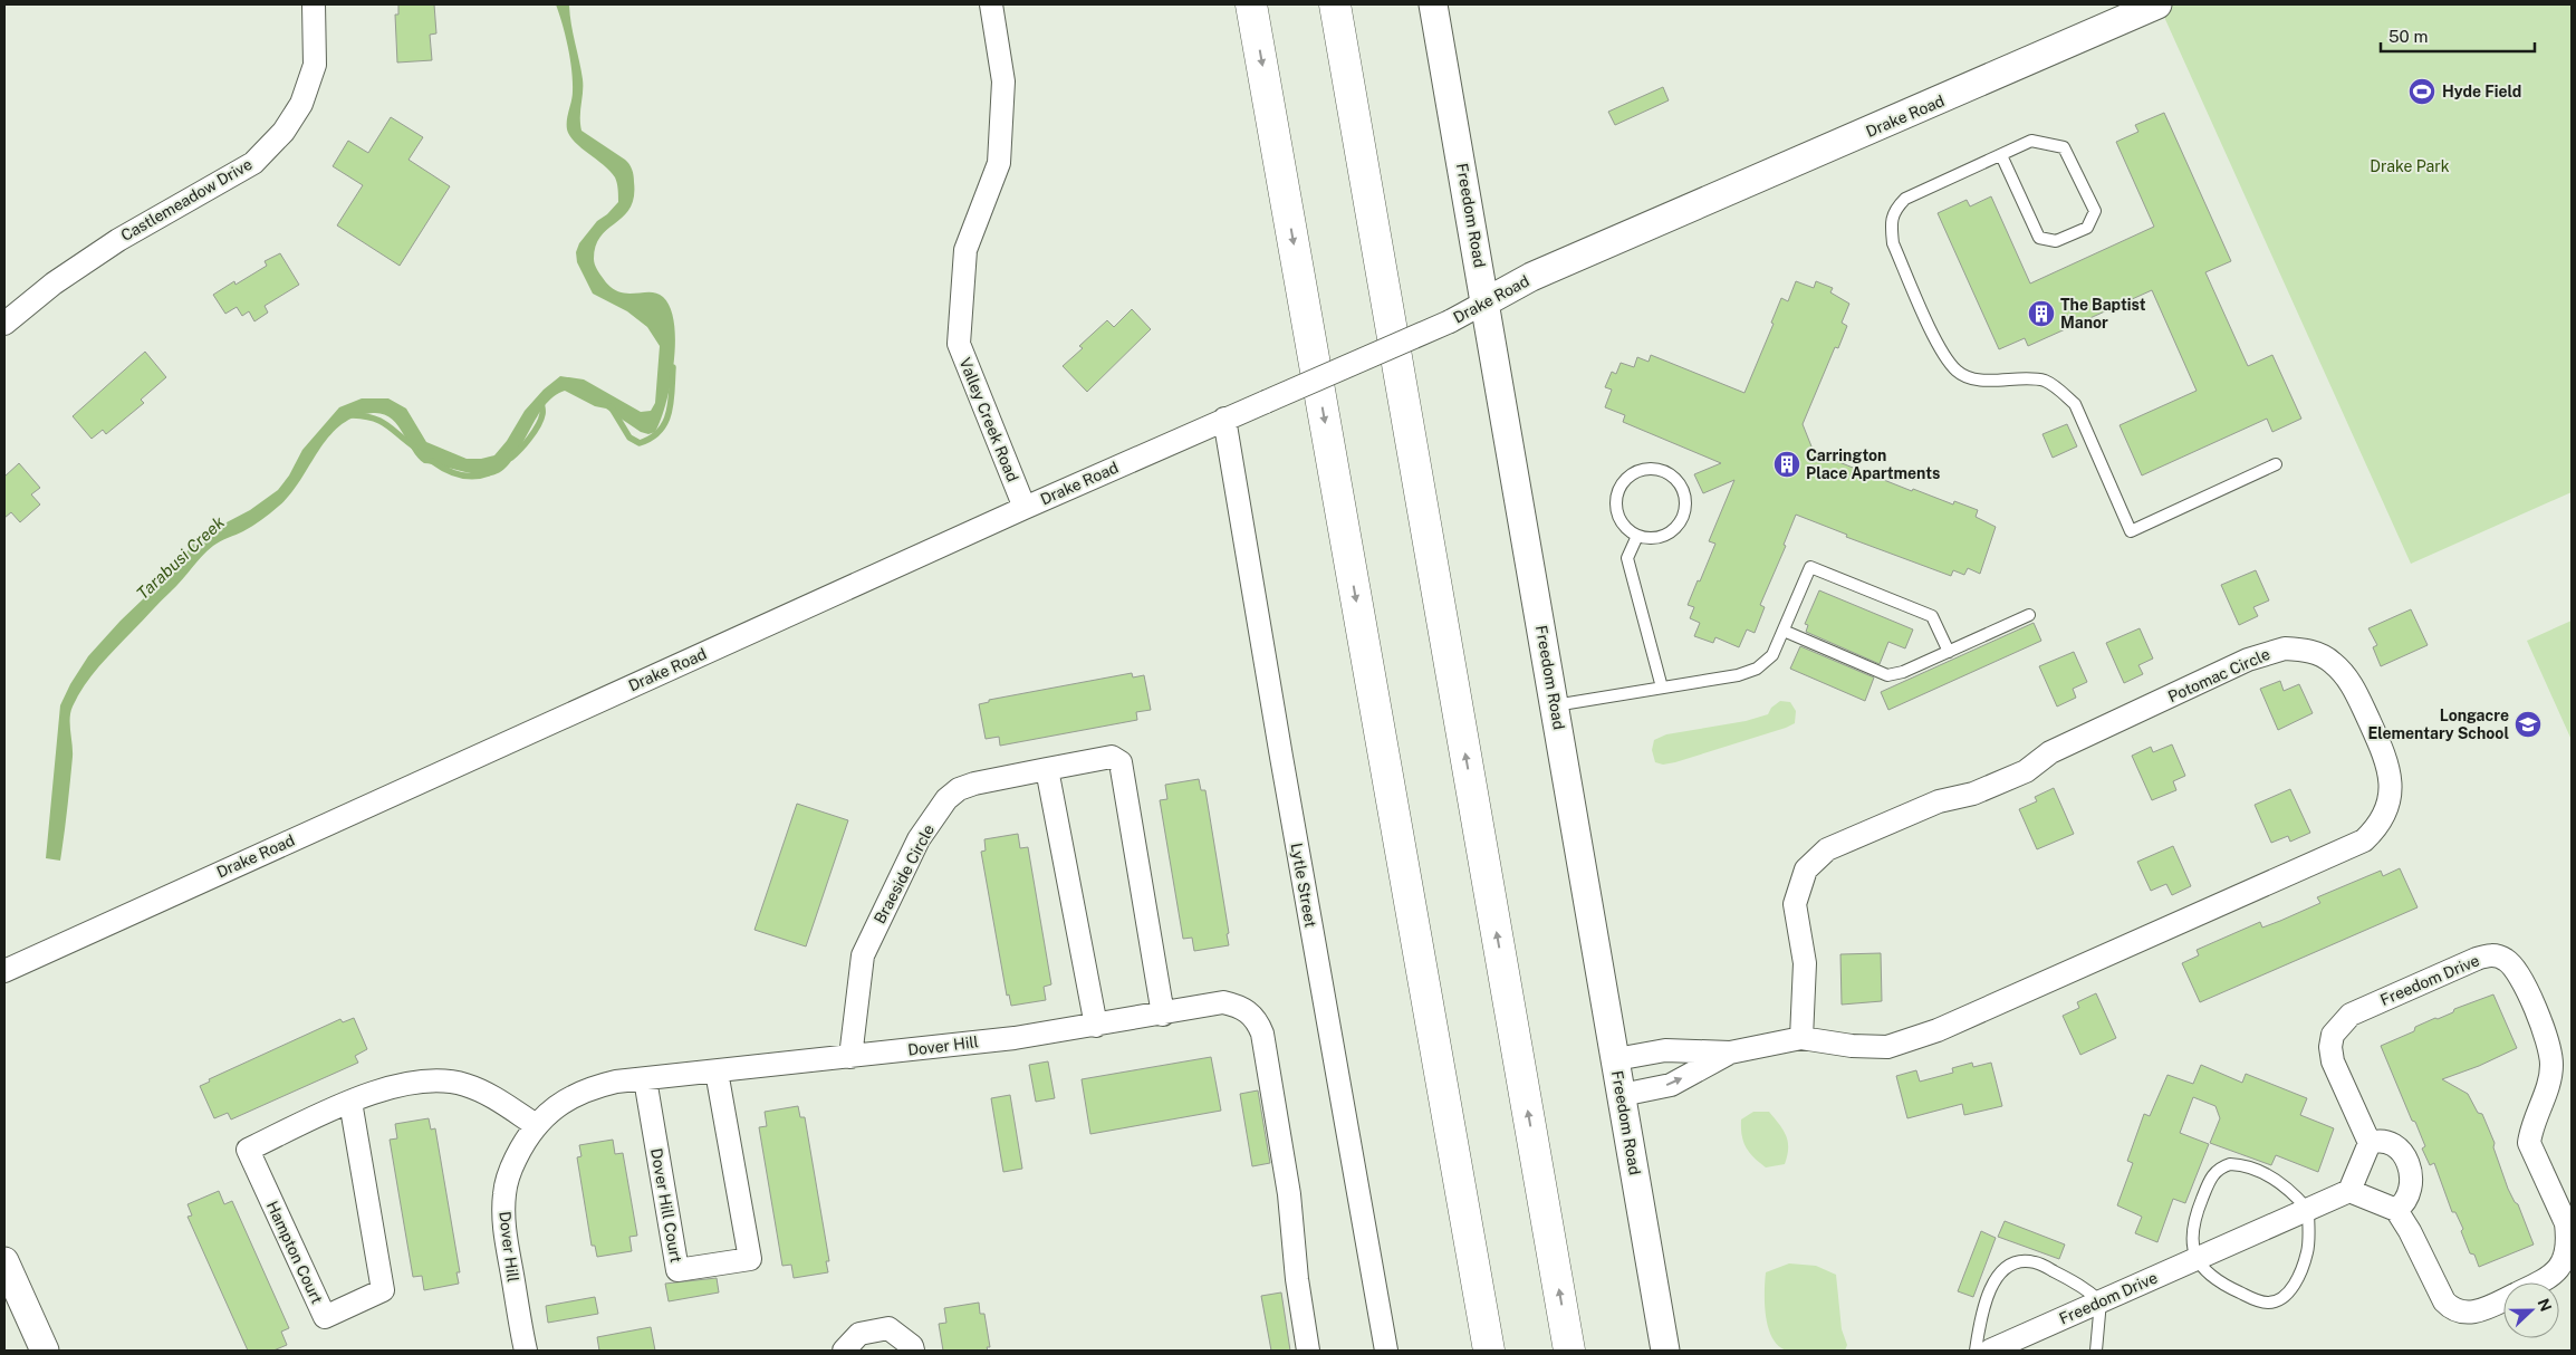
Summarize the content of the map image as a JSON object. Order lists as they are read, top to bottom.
{
  "streets": {
    "street": [
      "Drake Road",
      "Castlemeadow Drive",
      "Freedom Road",
      "Valley Creek Road",
      "Potomac Circle",
      "Braeside Circle",
      "Lytle Street",
      "Freedom Drive",
      "Dover Hill",
      "Dover Hill Court",
      "Hampton Court"
    ]
  },
  "crossings": [
    ["Drake Road", "Freedom Road"],
    ["Drake Road", "Valley Creek Road"],
    ["Drake Road", "Lytle Street"],
    ["Freedom Road", "Potomac Circle"],
    ["Braeside Circle", "Dover Hill"],
    ["Dover Hill", "Dover Hill Court"],
    ["Dover Hill", "Hampton Court"]
  ],
  "water": ["Tarabusi Creek"],
  "parks": ["Drake Park"],
  "places": {
    "sports": ["Hyde Field"],
    "building": ["The Baptist Manor", "Carrington Place Apartments"],
    "school or university": ["Longacre Elementary School"]
  },
  "scale_bar": "50 m",
  "north": "right"
}
